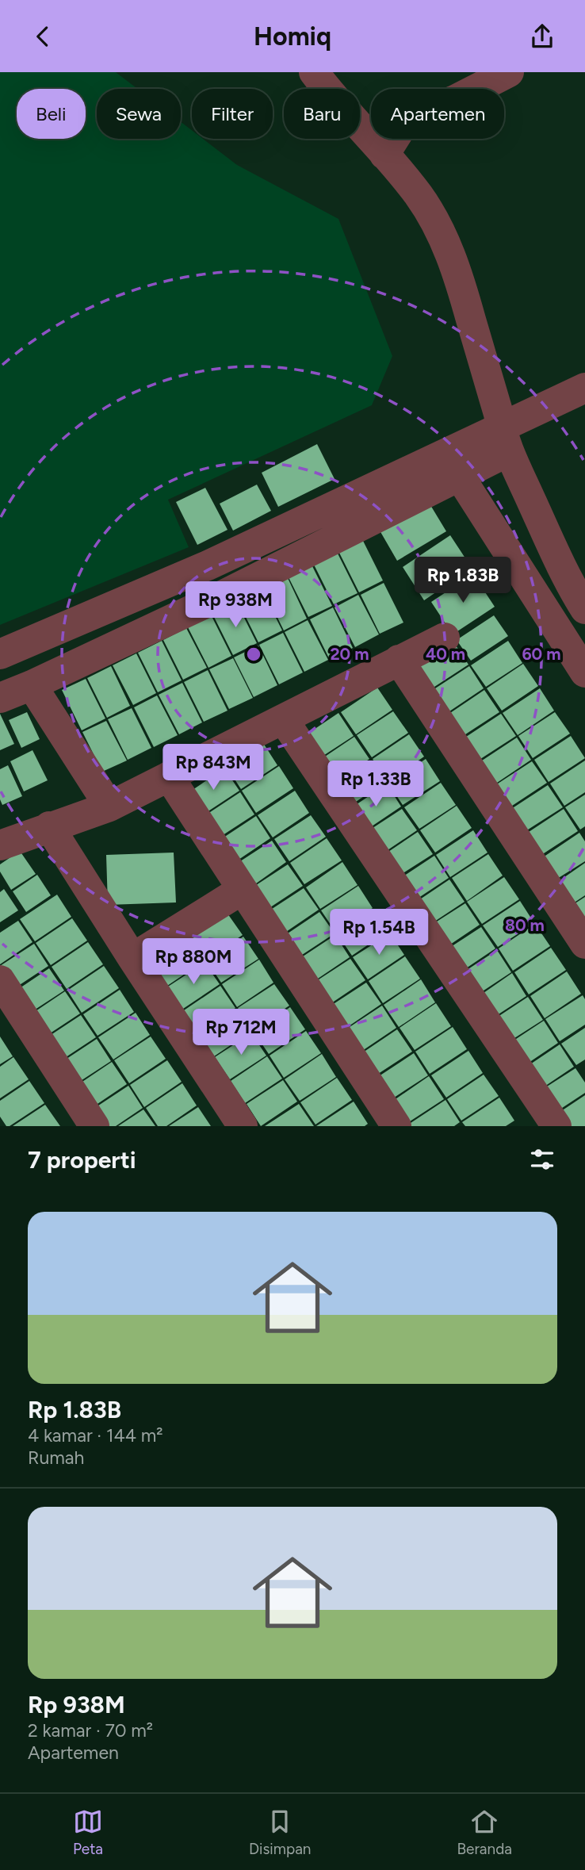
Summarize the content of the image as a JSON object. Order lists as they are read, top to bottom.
{
  "page": {
    "header": "Homiq",
    "chip": [
      "Beli",
      "Sewa",
      "Filter",
      "Baru",
      "Apartemen"
    ],
    "price": [
      "Rp 1.83B",
      "Rp 938M",
      "Rp 843M",
      "Rp 1.33B",
      "Rp 1.54B",
      "Rp 880M",
      "Rp 712M"
    ],
    "heading": "7 properti",
    "list": [
      {
        "name": "Rp 1.83B",
        "note": "4 kamar · 144 m² · Rumah"
      },
      {
        "name": "Rp 938M",
        "note": "2 kamar · 70 m² · Apartemen"
      }
    ],
    "tabs": ["Peta", "Disimpan", "Beranda"]
  },
  "rings": [
    "20 m",
    "40 m",
    "60 m",
    "80 m"
  ]
}
